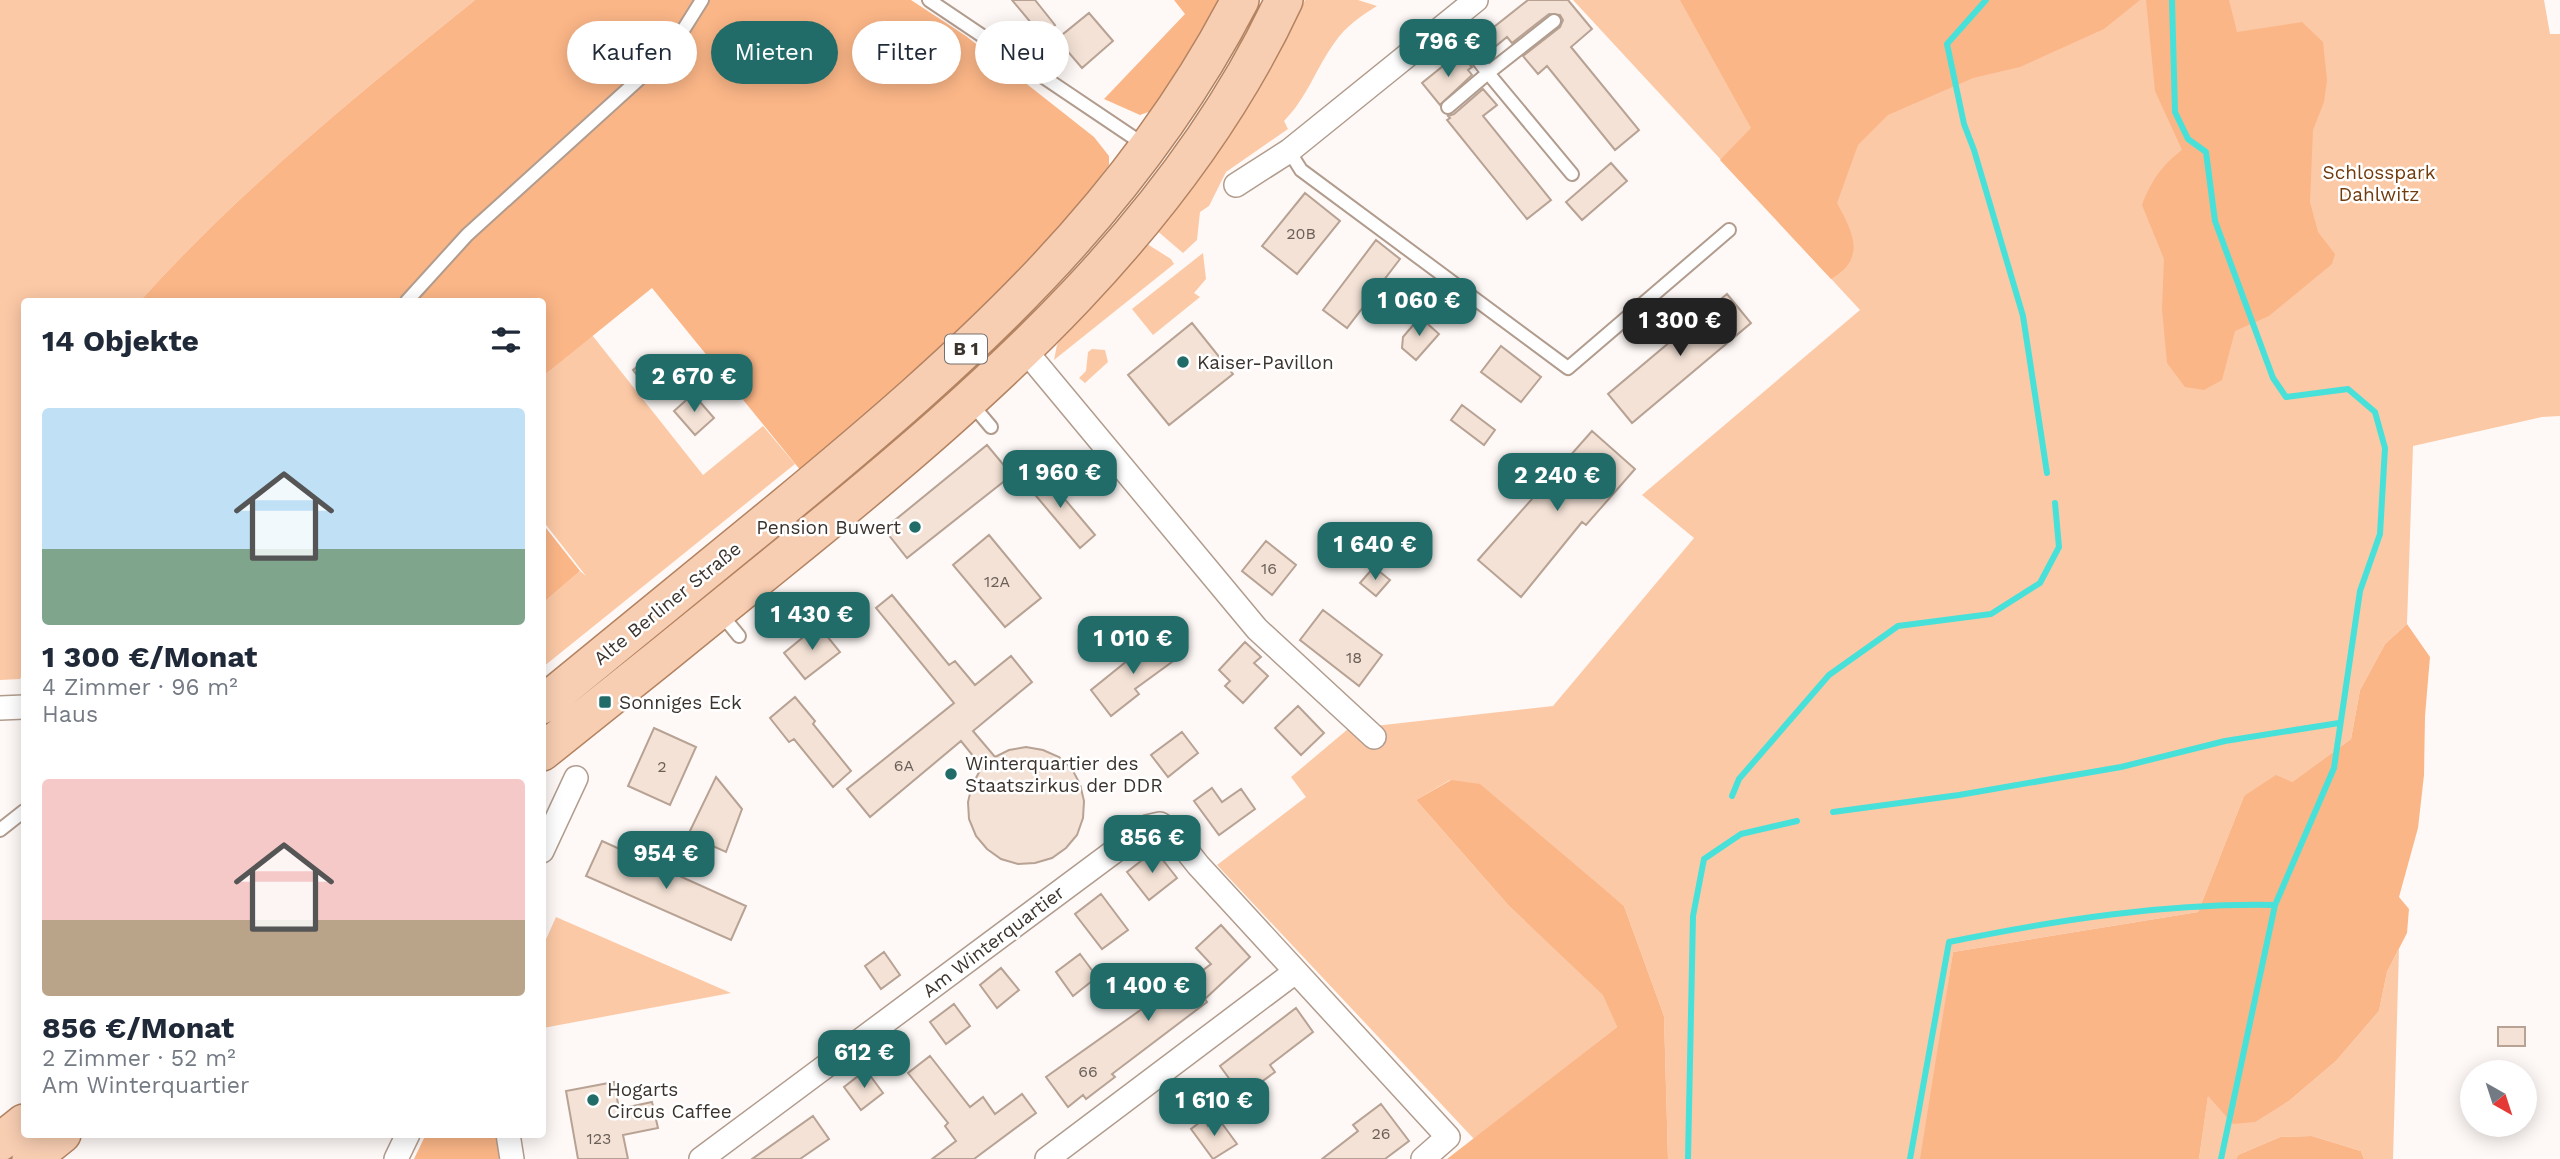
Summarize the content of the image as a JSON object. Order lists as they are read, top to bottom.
{
  "streets": {
    "main road": ["B 1", "Alte Berliner Straße"],
    "street": ["Am Winterquartier"]
  },
  "crossings": [
    ["B 1", "Alte Berliner Straße"]
  ],
  "parks": ["Schlosspark Dahlwitz"],
  "places": {
    "other": [
      "Kaiser-Pavillon",
      "Pension Buwert",
      "Winterquartier des Staatszirkus der DDR",
      "Hogarts Circus Caffee"
    ],
    "transit": ["Sonniges Eck"]
  },
  "house_numbers": [
    "20B",
    "16",
    "12A",
    "18",
    "6A",
    "2",
    "66",
    "26",
    "123"
  ],
  "north": "bottom right",
  "page": {
    "price": [
      "796 €",
      "1 060 €",
      "1 300 €",
      "2 670 €",
      "1 960 €",
      "2 240 €",
      "1 640 €",
      "1 430 €",
      "1 010 €",
      "856 €",
      "954 €",
      "1 400 €",
      "612 €",
      "1 610 €"
    ],
    "chip": [
      "Kaufen",
      "Mieten",
      "Filter",
      "Neu"
    ],
    "heading": "14 Objekte",
    "list": [
      {
        "name": "1 300 €/Monat",
        "note": "4 Zimmer · 96 m² · Haus"
      },
      {
        "name": "856 €/Monat",
        "note": "2 Zimmer · 52 m² · Am Winterquartier"
      }
    ]
  }
}
